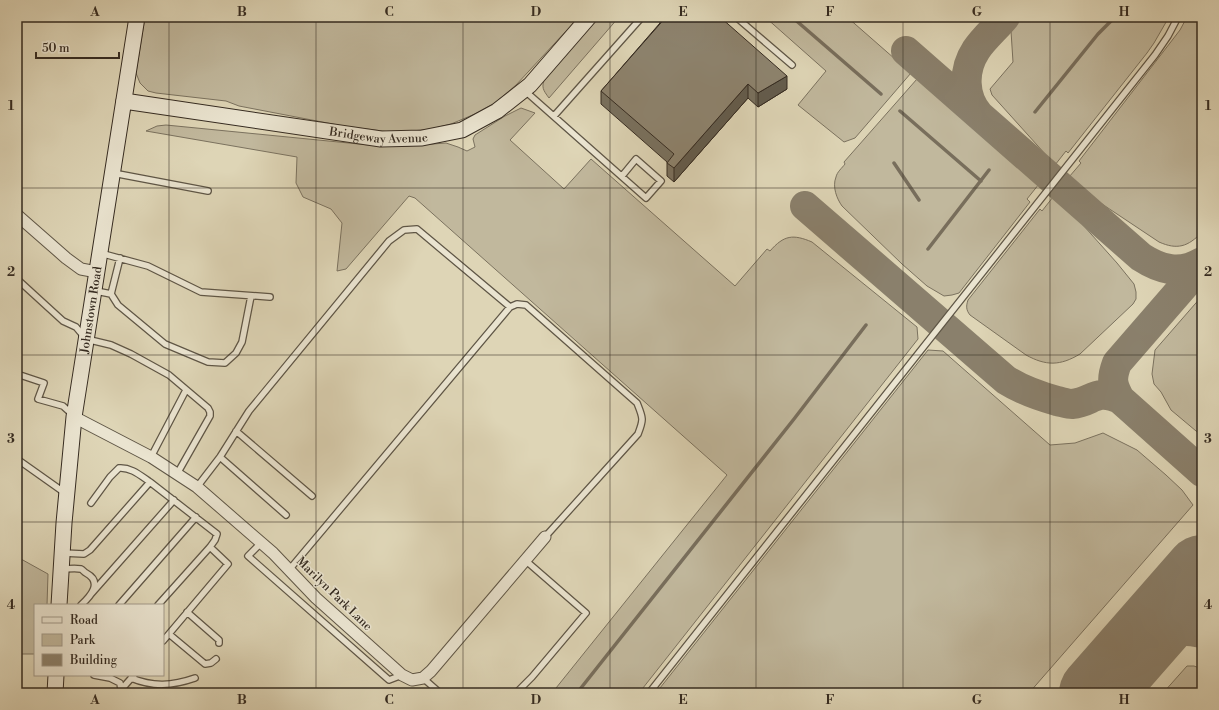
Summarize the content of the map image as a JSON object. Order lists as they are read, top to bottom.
{
  "streets": {
    "main road": ["Bridgeway Avenue", "Johnstown Road"],
    "street": ["Marilyn Park Lane"]
  },
  "crossings": [
    ["Bridgeway Avenue", "Johnstown Road"],
    ["Johnstown Road", "Marilyn Park Lane"]
  ],
  "legend": ["Road", "Park", "Building"],
  "scale_bar": "50 m",
  "grid": {
    "columns": [
      "A",
      "B",
      "C",
      "D",
      "E",
      "F",
      "G",
      "H"
    ],
    "rows": [
      "1",
      "2",
      "3",
      "4"
    ]
  }
}
